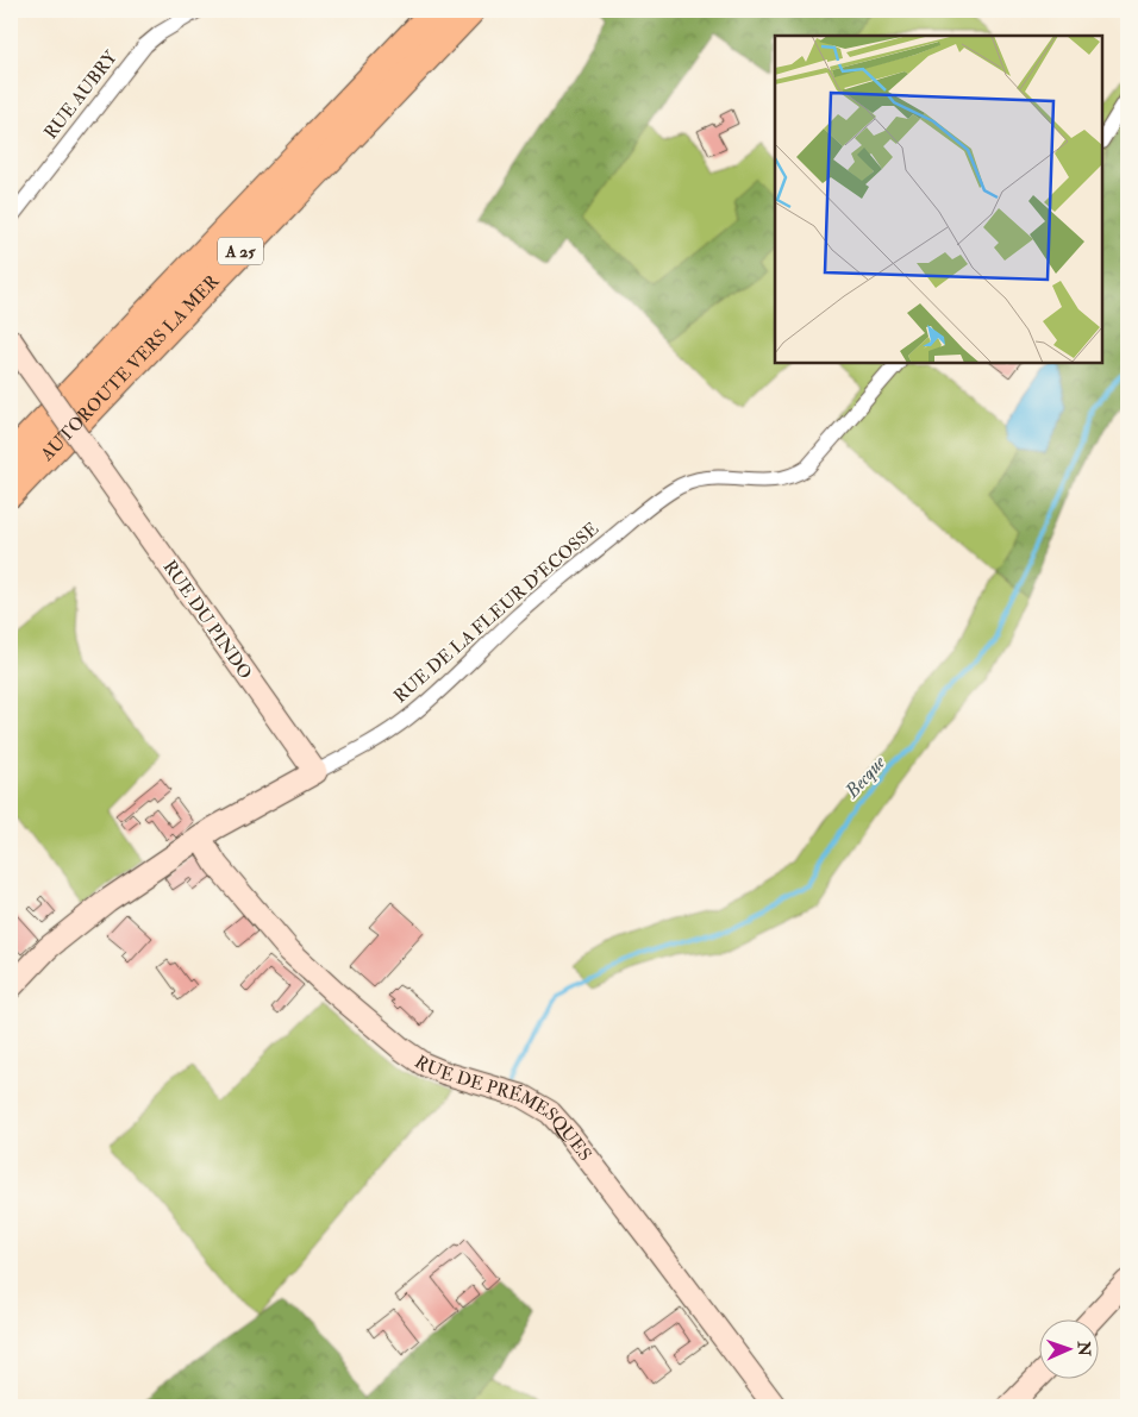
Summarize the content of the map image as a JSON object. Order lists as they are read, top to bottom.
{
  "streets": {
    "highway": ["A 25", "AUTOROUTE VERS LA MER"],
    "street": [
      "RUE AUBRY",
      "RUE DE LA FLEUR D'ECOSSE",
      "RUE DU PINDO",
      "RUE DE PRÉMESQUES"
    ]
  },
  "crossings": [
    ["RUE DE LA FLEUR D'ECOSSE", "RUE DU PINDO"]
  ],
  "water": ["Becque"],
  "north": "right"
}
